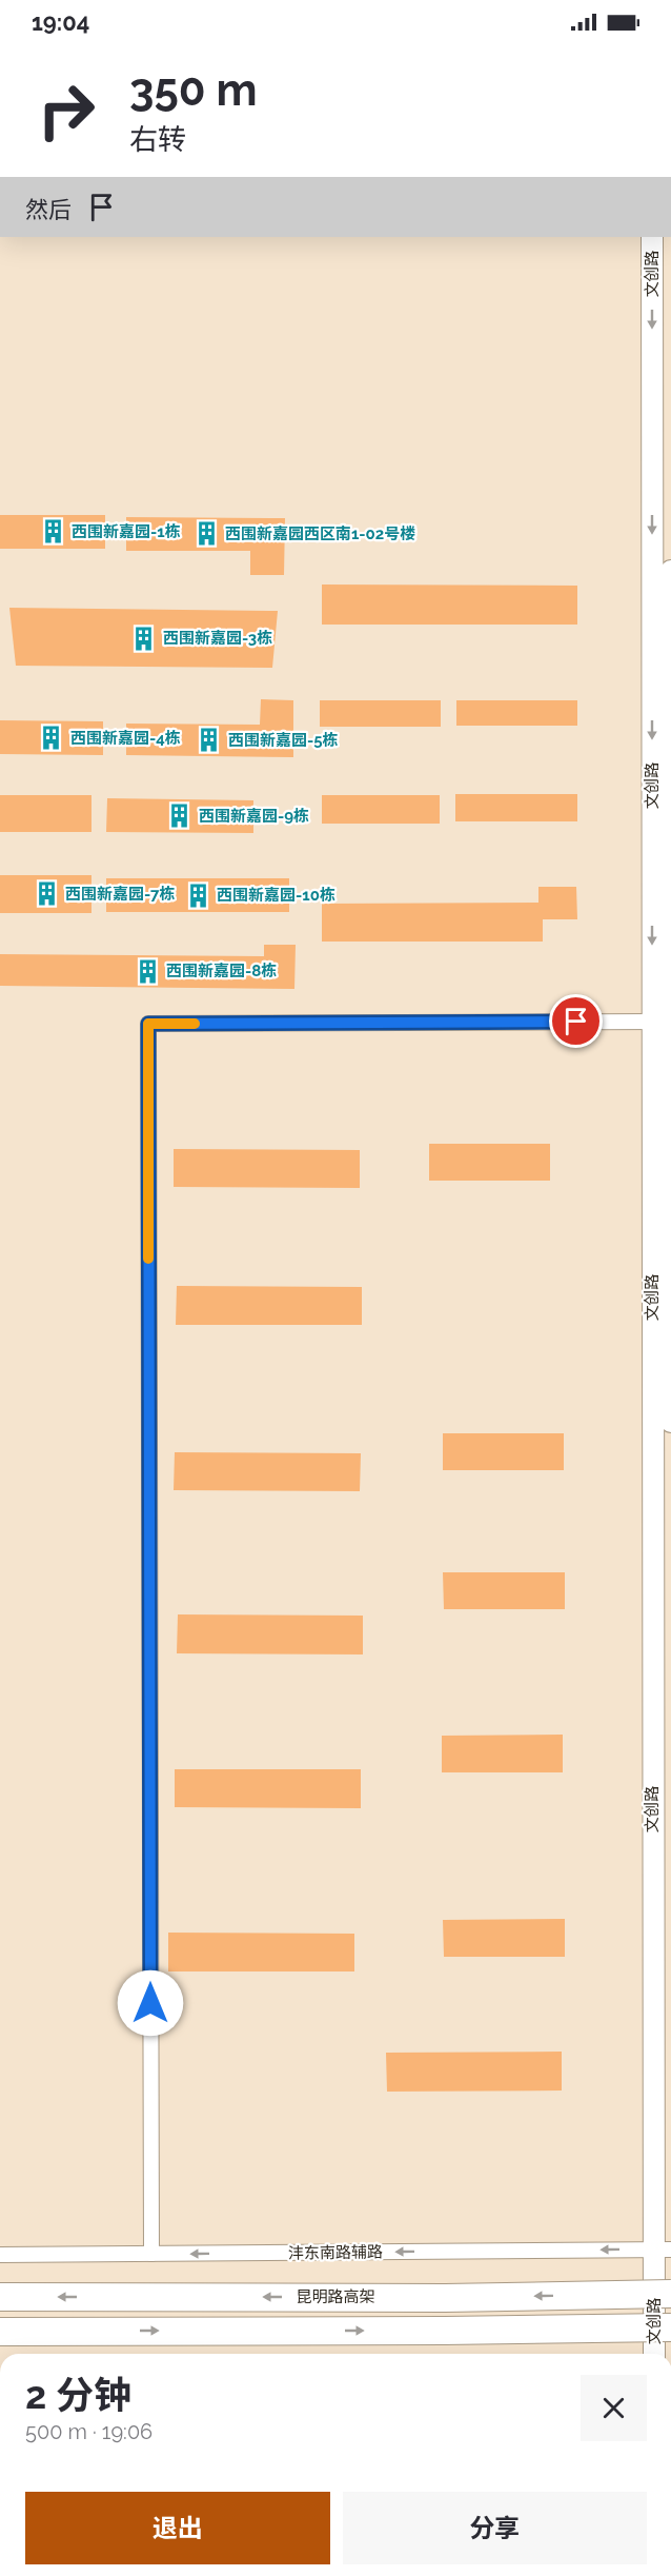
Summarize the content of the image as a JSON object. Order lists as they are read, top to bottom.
{
  "streets": {
    "highway": ["昆明路高架"],
    "street": ["文创路", "沣东南路辅路"]
  },
  "crossings": [
    ["文创路", "沣东南路辅路"]
  ],
  "one_way": ["沣东南路辅路"],
  "places": {
    "building": [
      "西围新嘉园-1栋",
      "西围新嘉园西区南1-02号楼",
      "西围新嘉园-3栋",
      "西围新嘉园-4栋",
      "西围新嘉园-5栋",
      "西围新嘉园-9栋",
      "西围新嘉园-7栋",
      "西围新嘉园-10栋",
      "西围新嘉园-8栋"
    ]
  },
  "page": {
    "status": "19:04",
    "turn": ["350 m", "右转"],
    "then": "然后",
    "heading": ["2 分钟", "500 m · 19:06"],
    "buttons": ["退出", "分享"]
  }
}
